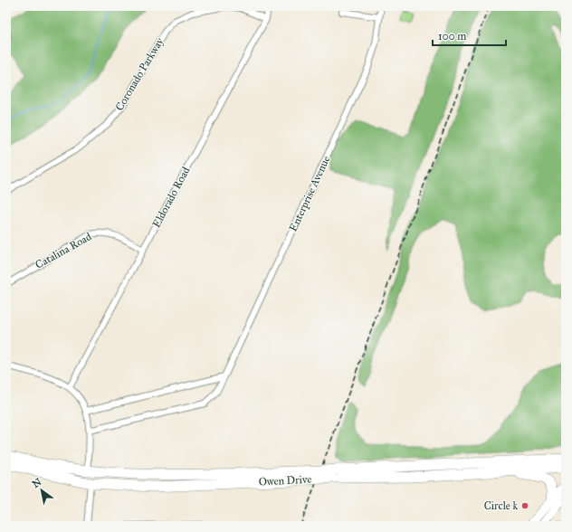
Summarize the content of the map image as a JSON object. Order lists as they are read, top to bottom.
{
  "streets": {
    "highway": ["Owen Drive"],
    "street": [
      "Coronado Parkway",
      "Enterprise Avenue",
      "Eldorado Road",
      "Catalina Road"
    ]
  },
  "crossings": [
    ["Coronado Parkway", "Eldorado Road"],
    ["Eldorado Road", "Catalina Road"]
  ],
  "places": ["Circle k"],
  "scale_bar": "100 m",
  "north": "top left"
}
